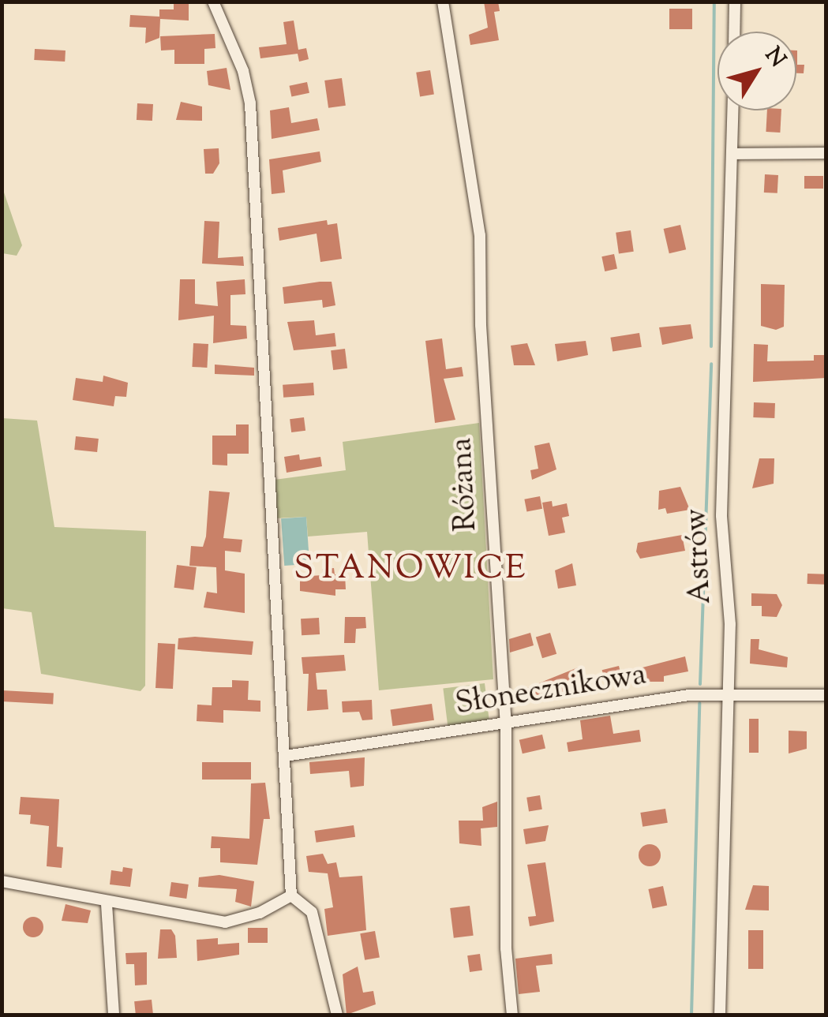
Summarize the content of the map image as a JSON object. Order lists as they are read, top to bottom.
{
  "streets": {
    "street": ["Różana", "Astrów", "Słonecznikowa"]
  },
  "crossings": [
    ["Różana", "Słonecznikowa"],
    ["Astrów", "Słonecznikowa"]
  ],
  "districts": ["STANOWICE"],
  "north": "top right"
}
